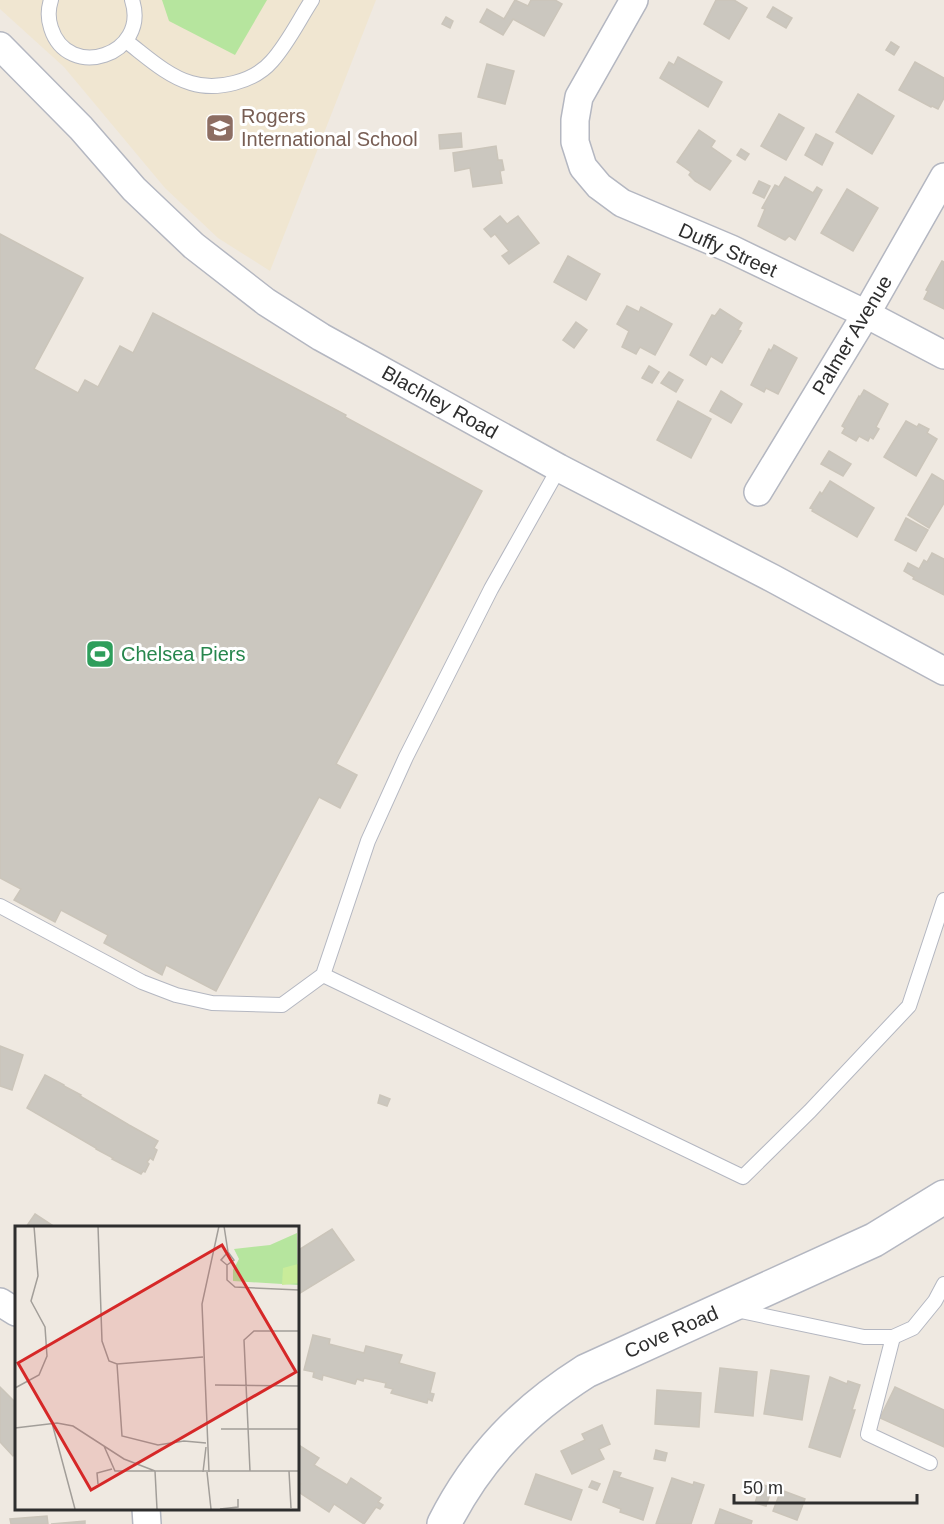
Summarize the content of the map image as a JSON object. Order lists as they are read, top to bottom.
{
  "streets": {
    "main road": ["Cove Road"],
    "street": ["Duffy Street", "Palmer Avenue", "Blachley Road"]
  },
  "crossings": [
    ["Duffy Street", "Palmer Avenue"]
  ],
  "places": {
    "school or university": ["Rogers International School"],
    "sports": ["Chelsea Piers"]
  },
  "scale_bar": "50 m"
}
